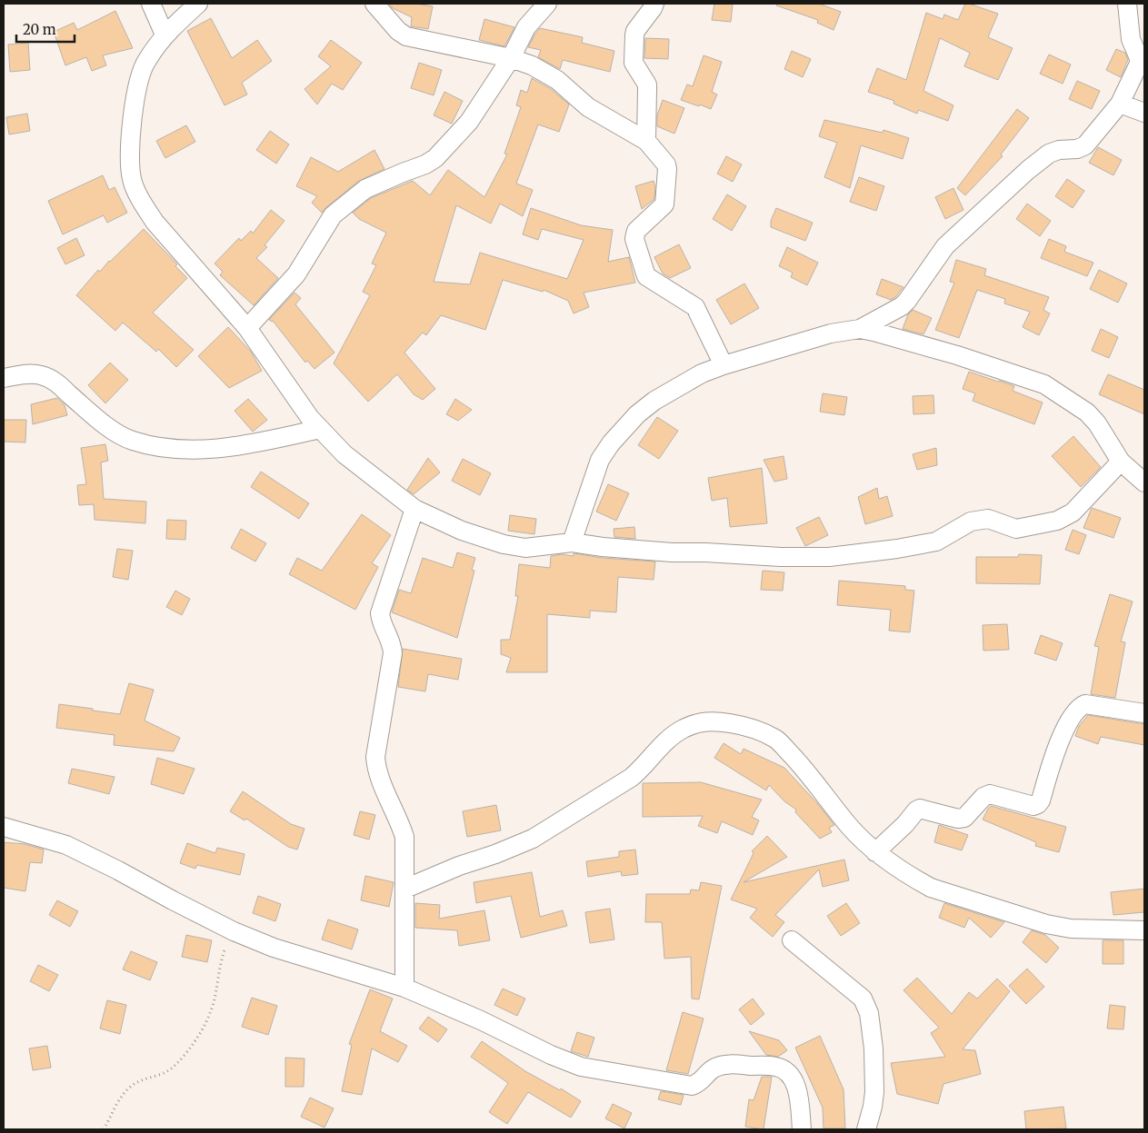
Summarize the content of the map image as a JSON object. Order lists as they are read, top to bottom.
{
  "scale_bar": "20 m"
}
